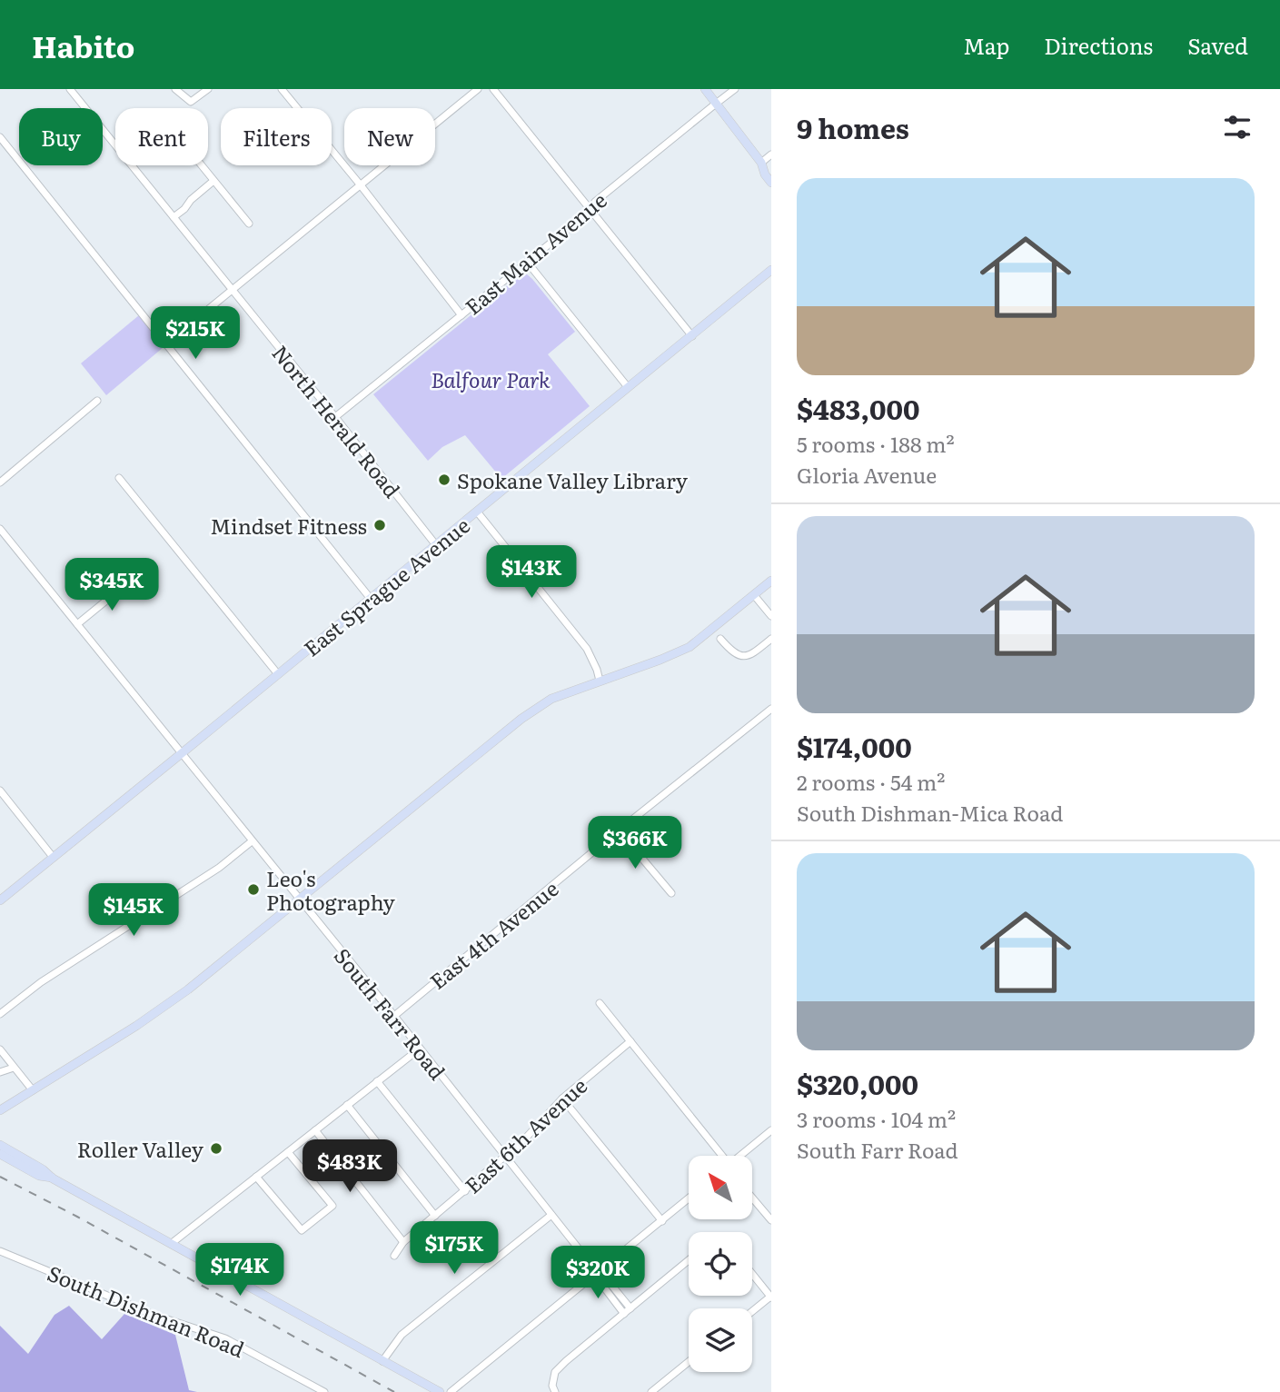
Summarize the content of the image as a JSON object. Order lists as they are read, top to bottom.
{
  "streets": {
    "main road": ["East Sprague Avenue"],
    "street": [
      "East Main Avenue",
      "North Herald Road",
      "East 4th Avenue",
      "South Farr Road",
      "East 6th Avenue",
      "South Dishman Road"
    ]
  },
  "crossings": [
    ["East Main Avenue", "North Herald Road"],
    ["North Herald Road", "East Sprague Avenue"],
    ["East Sprague Avenue", "South Farr Road"],
    ["East 4th Avenue", "South Farr Road"],
    ["South Farr Road", "East 6th Avenue"]
  ],
  "parks": ["Balfour Park"],
  "places": [
    "Spokane Valley Library",
    "Mindset Fitness",
    "Leo's Photography",
    "Roller Valley"
  ],
  "north": "top left",
  "page": {
    "header": "Habito",
    "nav": ["Map", "Directions", "Saved"],
    "heading": "9 homes",
    "chip": [
      "Buy",
      "Rent",
      "Filters",
      "New"
    ],
    "list": [
      {
        "name": "$483,000",
        "note": "5 rooms · 188 m² · Gloria Avenue"
      },
      {
        "name": "$174,000",
        "note": "2 rooms · 54 m² · South Dishman-Mica Road"
      },
      {
        "name": "$320,000",
        "note": "3 rooms · 104 m² · South Farr Road"
      }
    ],
    "price": [
      "$215K",
      "$143K",
      "$345K",
      "$366K",
      "$145K",
      "$483K",
      "$175K",
      "$174K",
      "$320K"
    ]
  }
}
